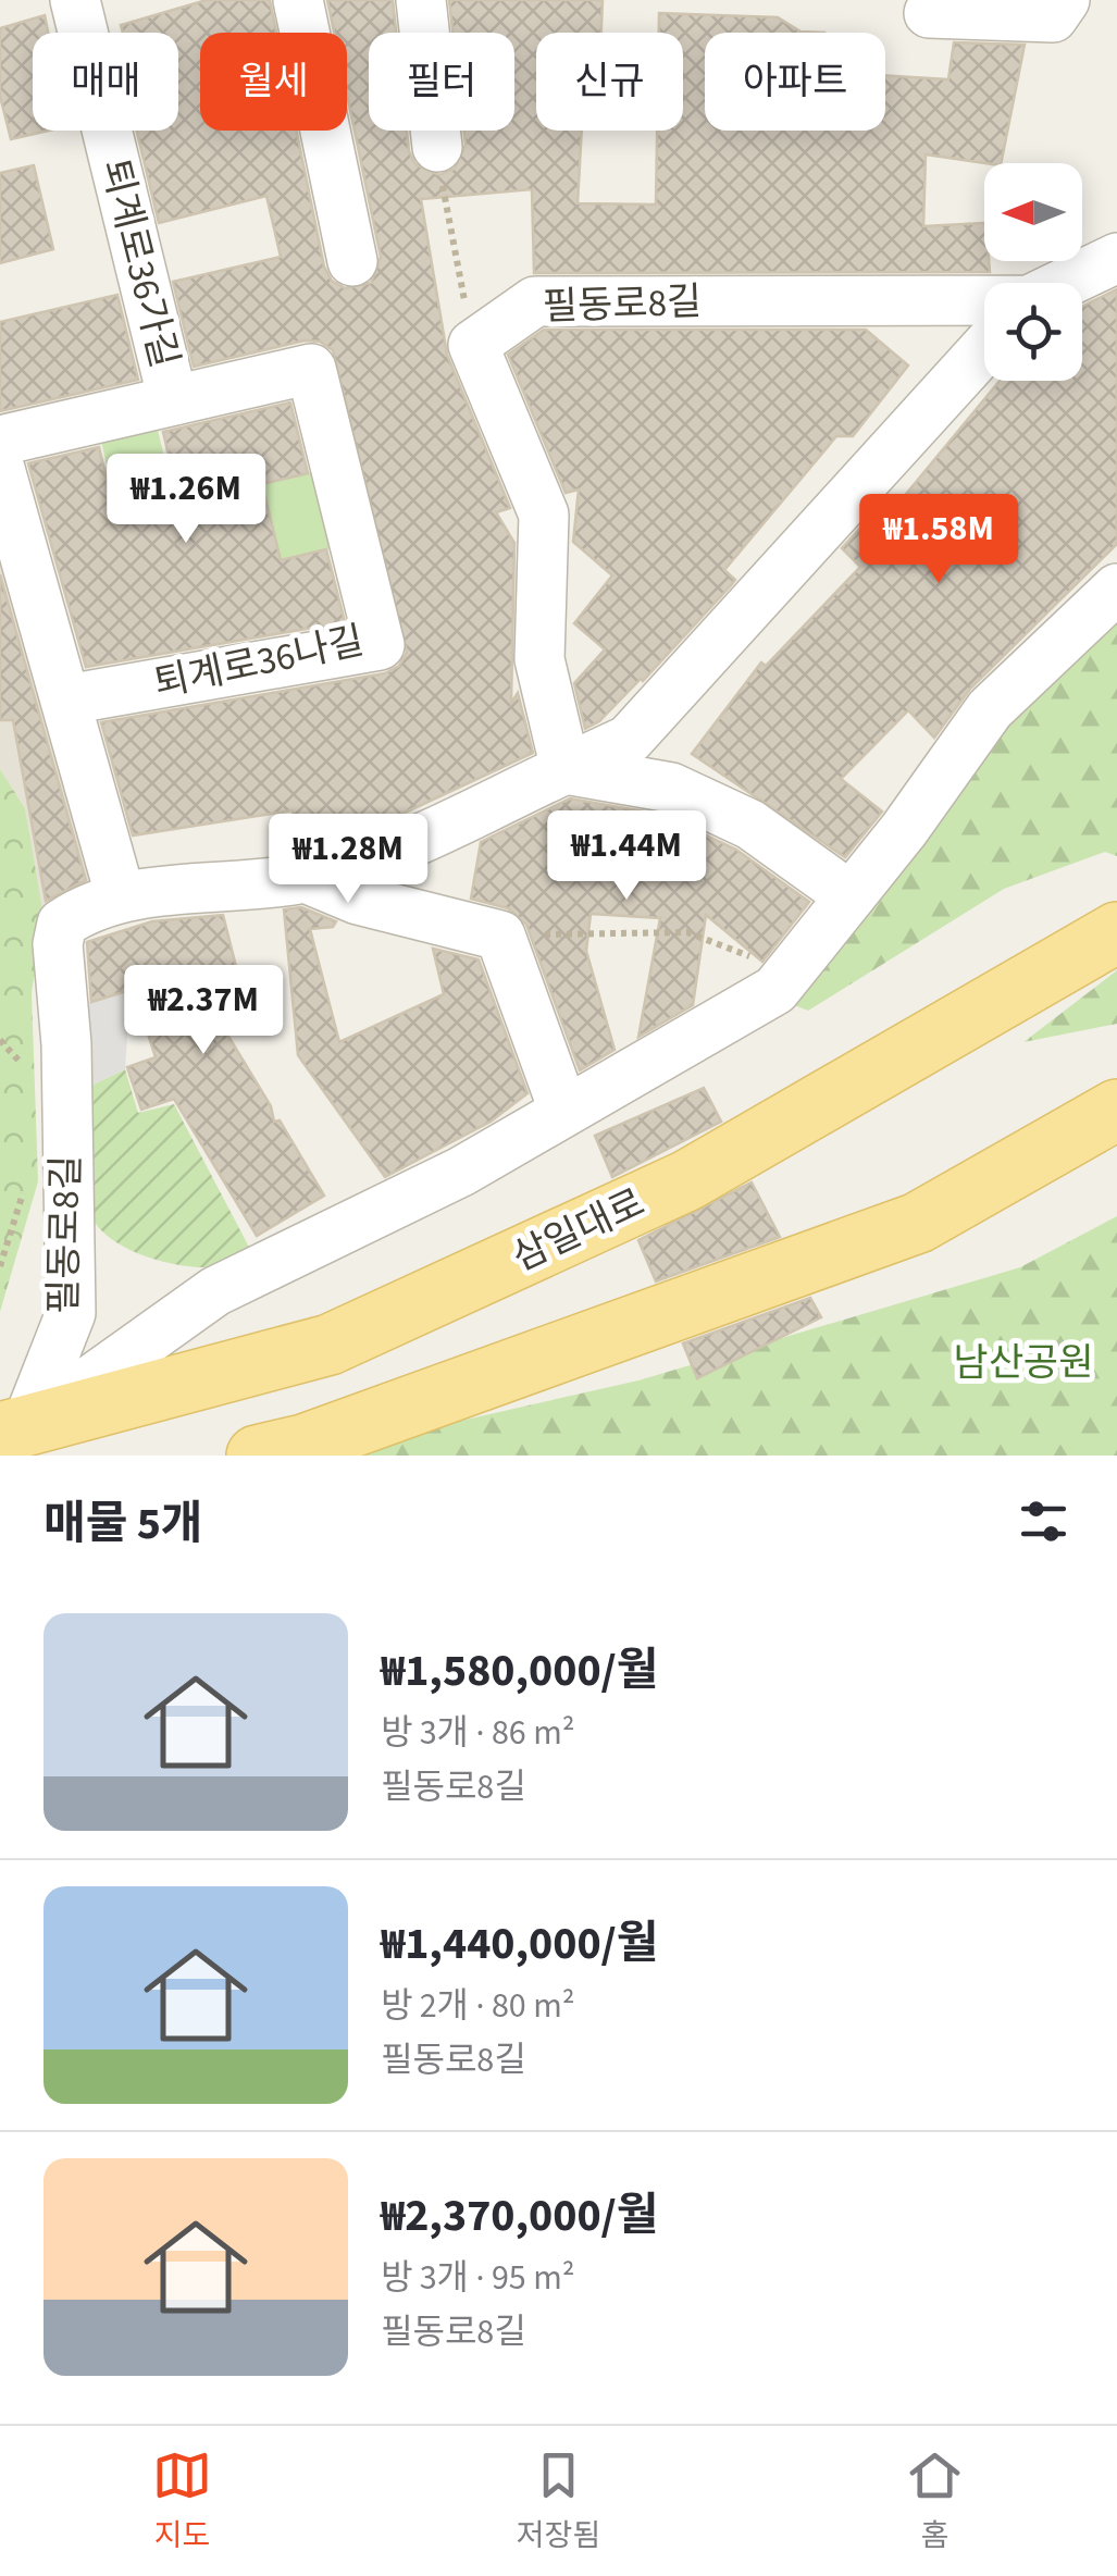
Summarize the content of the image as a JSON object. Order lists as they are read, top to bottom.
{
  "streets": {
    "main road": ["삼일대로"],
    "street": ["퇴계로36가길", "필동로8길", "퇴계로36나길"]
  },
  "crossings": [
    ["퇴계로36가길", "퇴계로36나길"],
    ["필동로8길", "삼일대로"]
  ],
  "parks": ["남산공원"],
  "north": "left",
  "page": {
    "chip": [
      "매매",
      "월세",
      "필터",
      "신규",
      "아파트"
    ],
    "price": [
      "₩1.26M",
      "₩1.58M",
      "₩1.44M",
      "₩1.28M",
      "₩2.37M"
    ],
    "heading": "매물 5개",
    "list": [
      {
        "name": "₩1,580,000/월",
        "note": "방 3개 · 86 m² · 필동로8길"
      },
      {
        "name": "₩1,440,000/월",
        "note": "방 2개 · 80 m² · 필동로8길"
      },
      {
        "name": "₩2,370,000/월",
        "note": "방 3개 · 95 m² · 필동로8길"
      }
    ],
    "tabs": ["지도", "저장됨", "홈"]
  }
}
